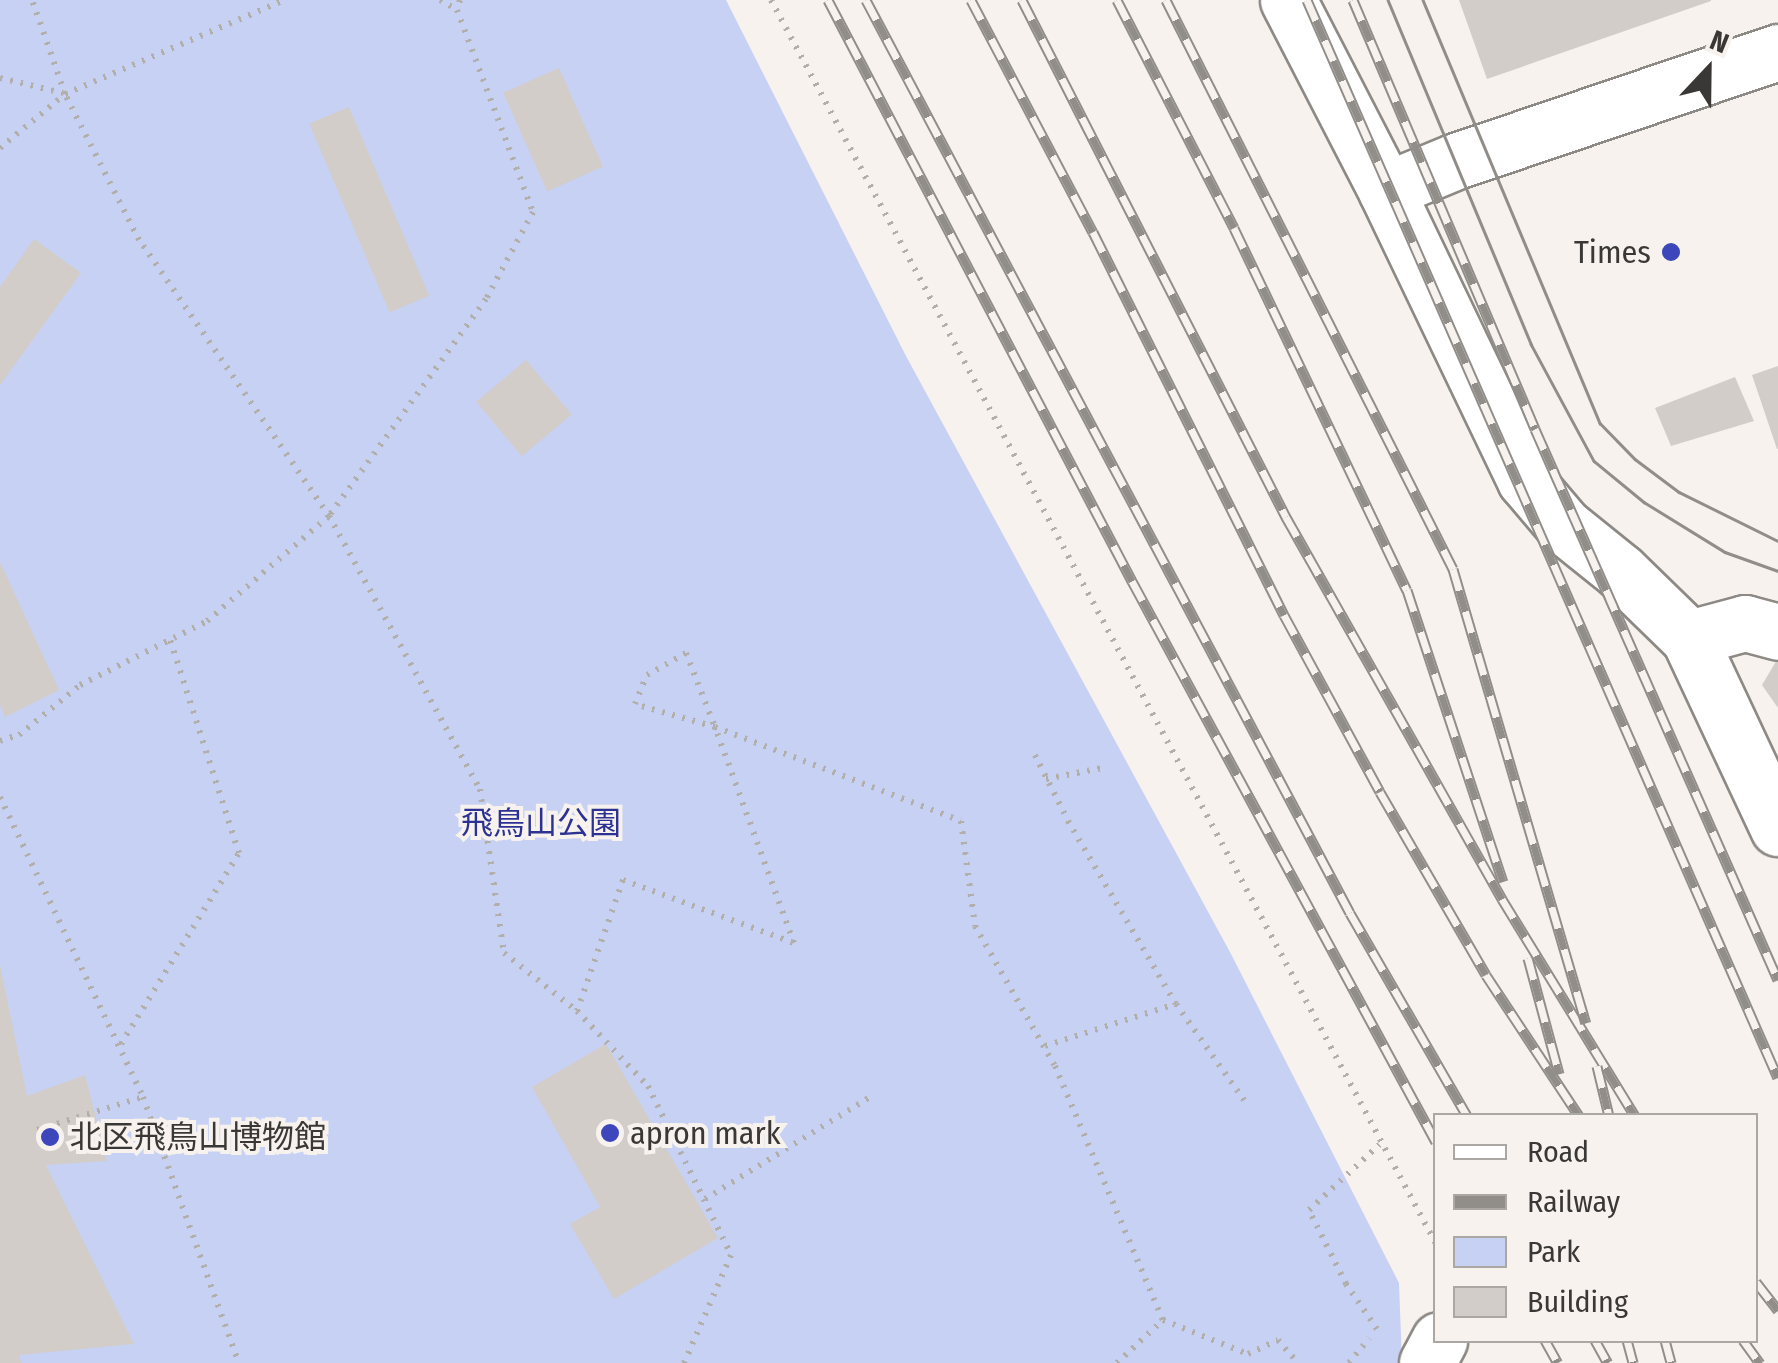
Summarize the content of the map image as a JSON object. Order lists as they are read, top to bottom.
{
  "parks": ["飛鳥山公園"],
  "places": ["Times", "apron mark", "北区飛鳥山博物館"],
  "legend": [
    "Road",
    "Railway",
    "Park",
    "Building"
  ],
  "north": "top"
}
